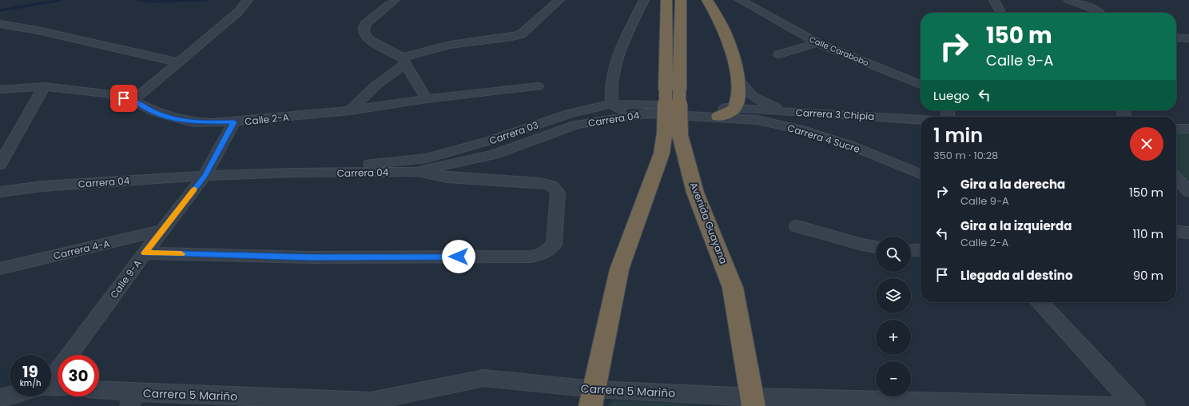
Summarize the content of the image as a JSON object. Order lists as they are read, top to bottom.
{
  "streets": {
    "highway": ["Avenida Guayana"],
    "street": [
      "Calle Carabobo",
      "Carrera 3 Chipia",
      "Calle 2-A",
      "Carrera 04",
      "Carrera 03",
      "Carrera 4 Sucre",
      "Carrera 4-A",
      "Calle 9-A",
      "Carrera 5 Mariño"
    ]
  },
  "crossings": [
    ["Carrera 3 Chipia", "Carrera 03"],
    ["Calle 2-A", "Calle 9-A"],
    ["Carrera 04", "Carrera 03"],
    ["Carrera 04", "Carrera 4 Sucre"],
    ["Carrera 04", "Calle 9-A"],
    ["Avenida Guayana", "Carrera 5 Mariño"],
    ["Carrera 4-A", "Calle 9-A"]
  ],
  "page": {
    "turn": ["150 m", "Calle 9-A"],
    "then": "Luego",
    "heading": ["1 min", "350 m · 10:28"],
    "list": [
      {
        "name": "Gira a la derecha",
        "note": "Calle 9-A",
        "value": "150 m"
      },
      {
        "name": "Gira a la izquierda",
        "note": "Calle 2-A",
        "value": "110 m"
      },
      {
        "name": "Llegada al destino",
        "value": "90 m"
      }
    ],
    "map_buttons": ["+", "−"],
    "speed": "19 km/h",
    "limit": "30"
  }
}
